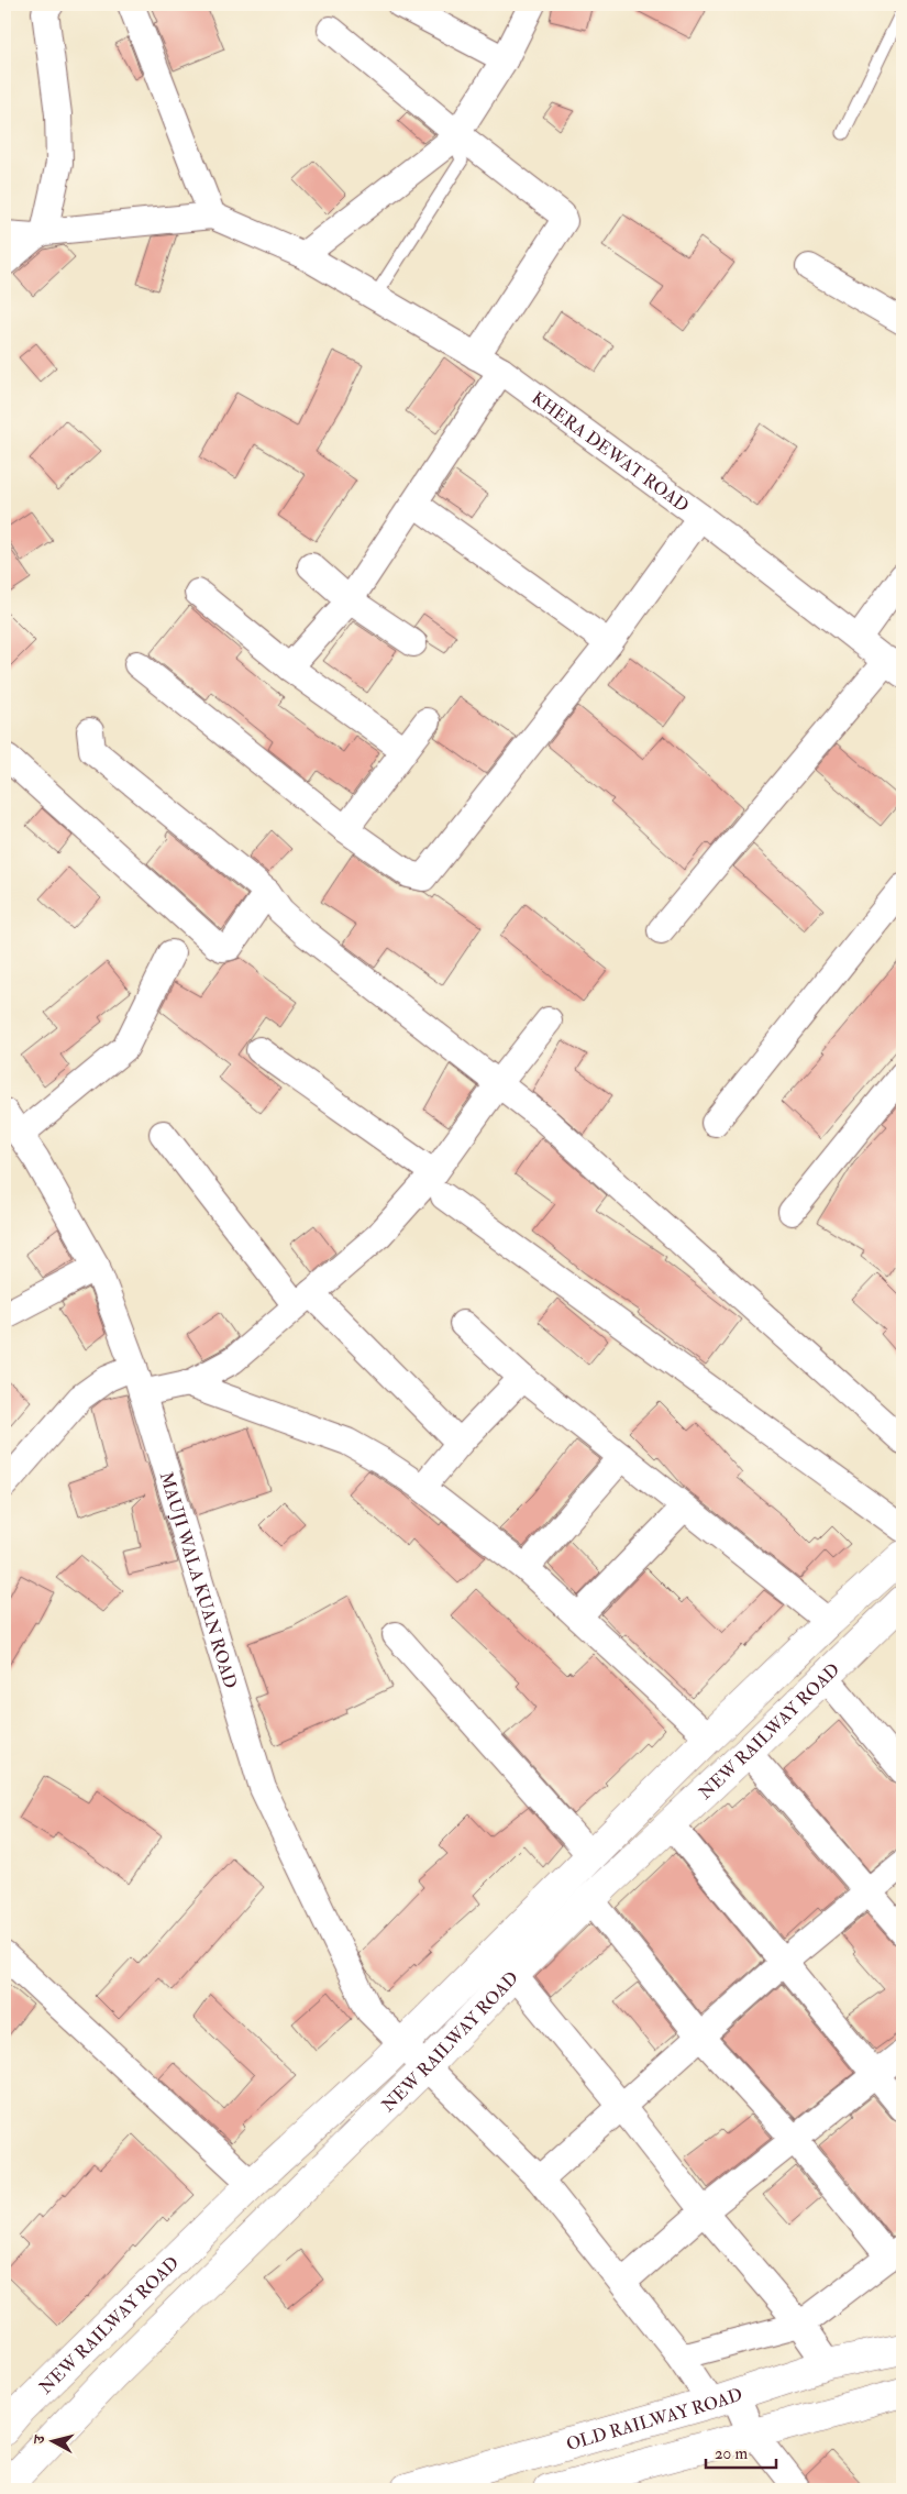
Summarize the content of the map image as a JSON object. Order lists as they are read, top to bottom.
{
  "streets": {
    "main road": ["NEW RAILWAY ROAD", "OLD RAILWAY ROAD"],
    "street": ["KHERA DEWAT ROAD", "MAUJI WALA KUAN ROAD"]
  },
  "crossings": [
    ["MAUJI WALA KUAN ROAD", "NEW RAILWAY ROAD"],
    ["MAUJI WALA KUAN ROAD", "OLD RAILWAY ROAD"]
  ],
  "scale_bar": "20 m",
  "north": "left"
}
